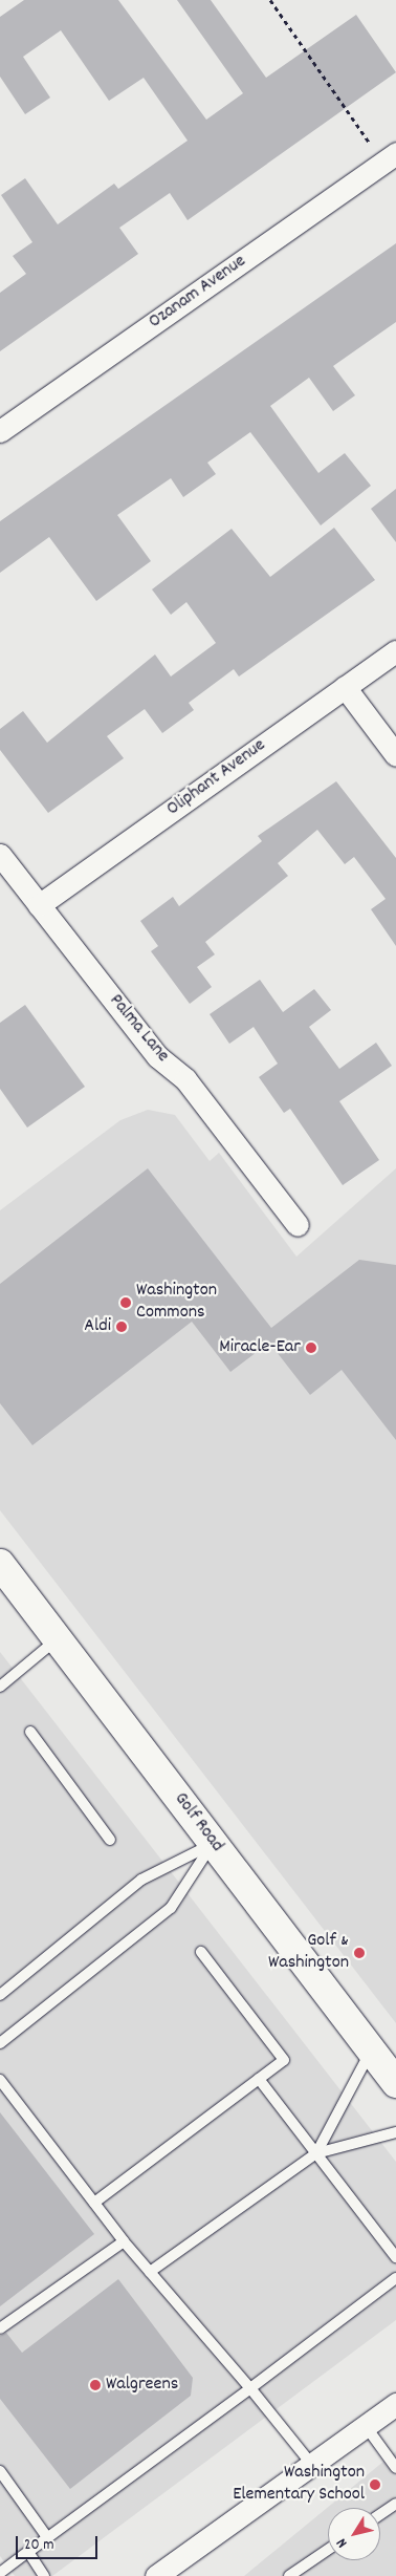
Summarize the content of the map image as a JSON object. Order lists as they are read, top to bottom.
{
  "streets": {
    "main road": ["Golf Road"],
    "street": ["Ozanam Avenue", "Oliphant Avenue", "Palma Lane"]
  },
  "crossings": [
    ["Oliphant Avenue", "Palma Lane"]
  ],
  "places": [
    "Washington Commons",
    "Aldi",
    "Miracle-Ear",
    "Golf & Washington",
    "Walgreens",
    "Washington Elementary School"
  ],
  "scale_bar": "20 m",
  "north": "bottom left"
}
